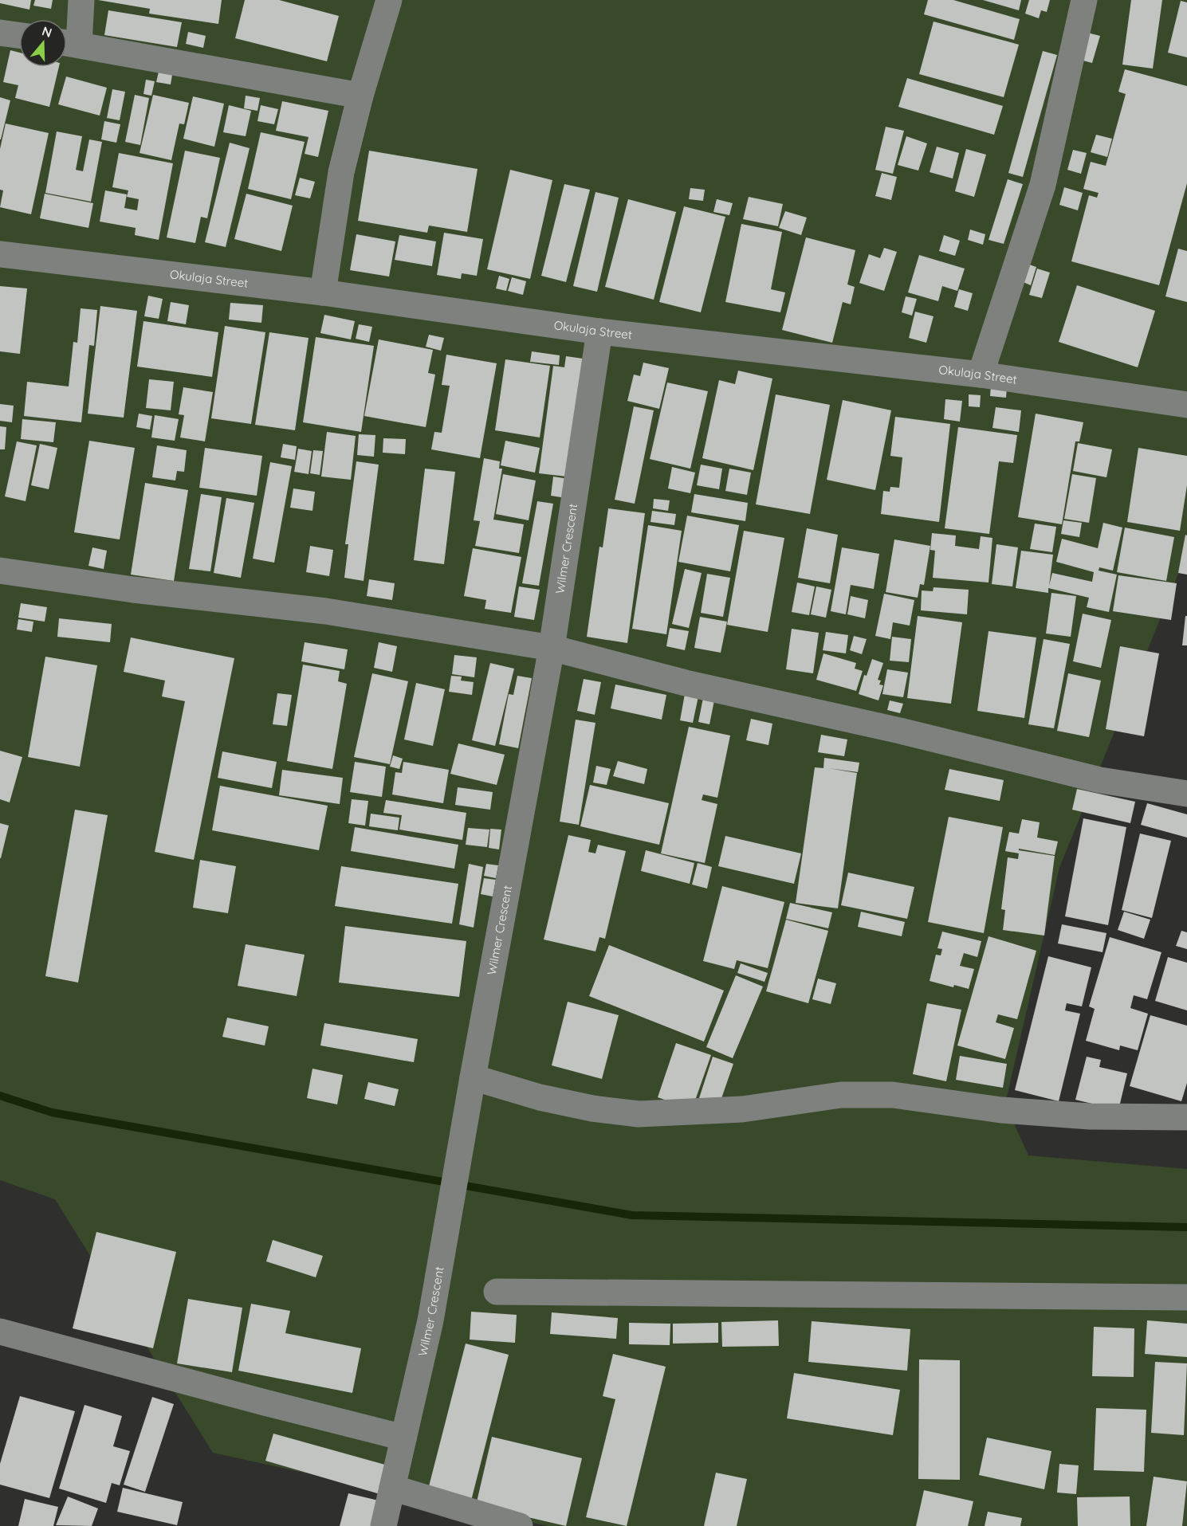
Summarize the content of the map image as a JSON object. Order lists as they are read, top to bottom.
{
  "streets": {
    "street": ["Okulaja Street", "Wilmer Crescent"]
  },
  "crossings": [
    ["Okulaja Street", "Wilmer Crescent"]
  ],
  "north": "top"
}
